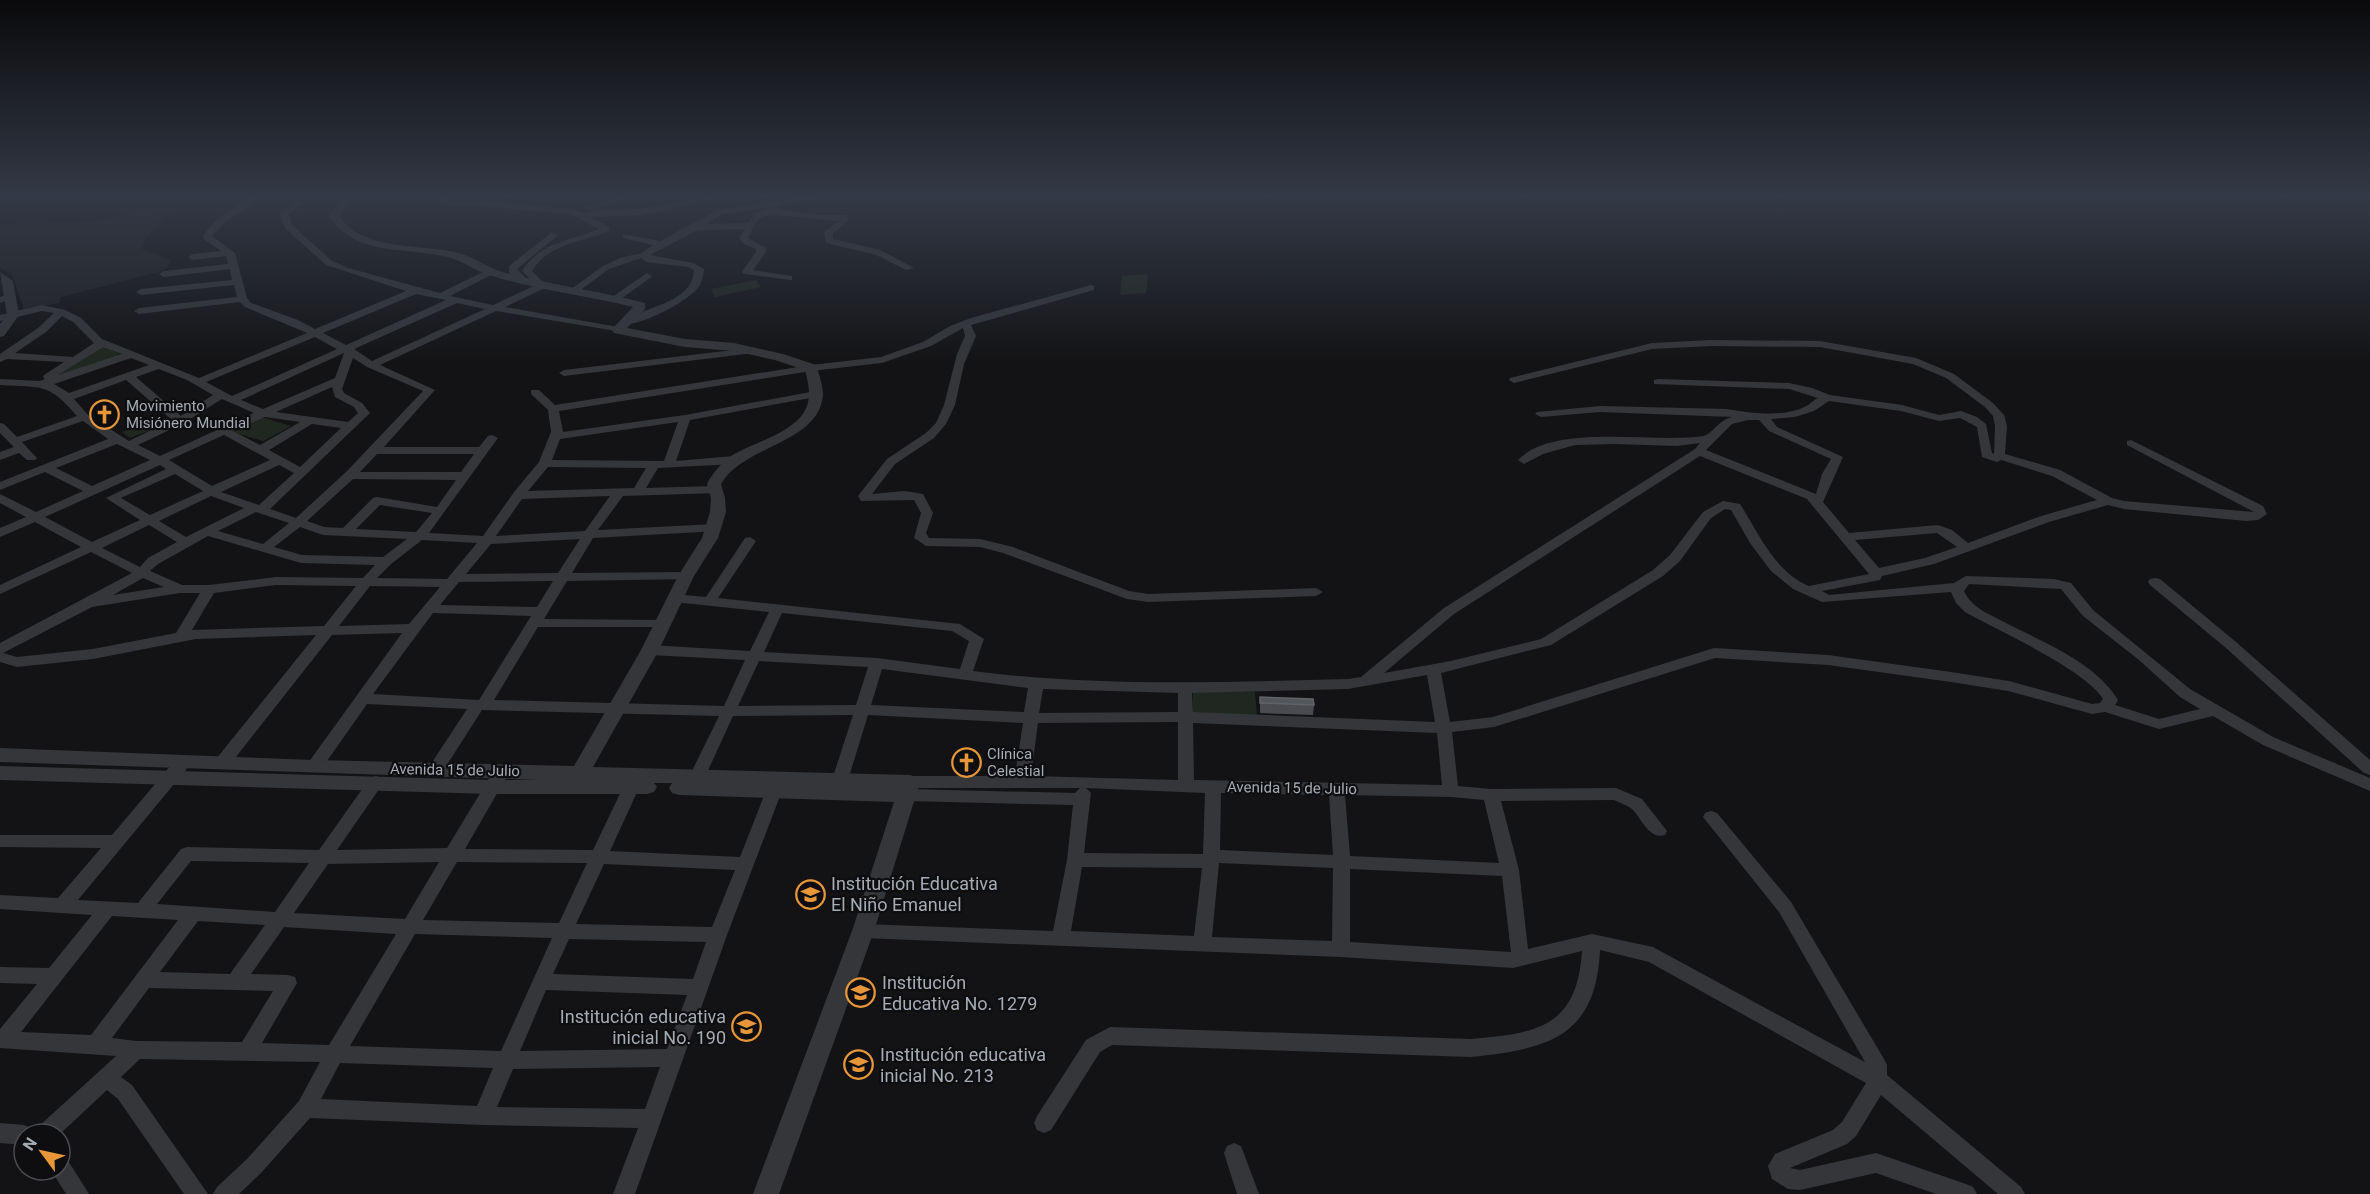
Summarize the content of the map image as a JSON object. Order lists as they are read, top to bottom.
{
  "streets": {
    "street": ["Avenida 15 de Julio"]
  },
  "places": {
    "church": ["Movimiento Misiónero Mundial", "Clínica Celestial"],
    "school or university": [
      "Institución Educativa El Niño Emanuel",
      "Institución Educativa No. 1279",
      "Institución educativa inicial No. 190",
      "Institución educativa inicial No. 213"
    ]
  },
  "north": "top left"
}
